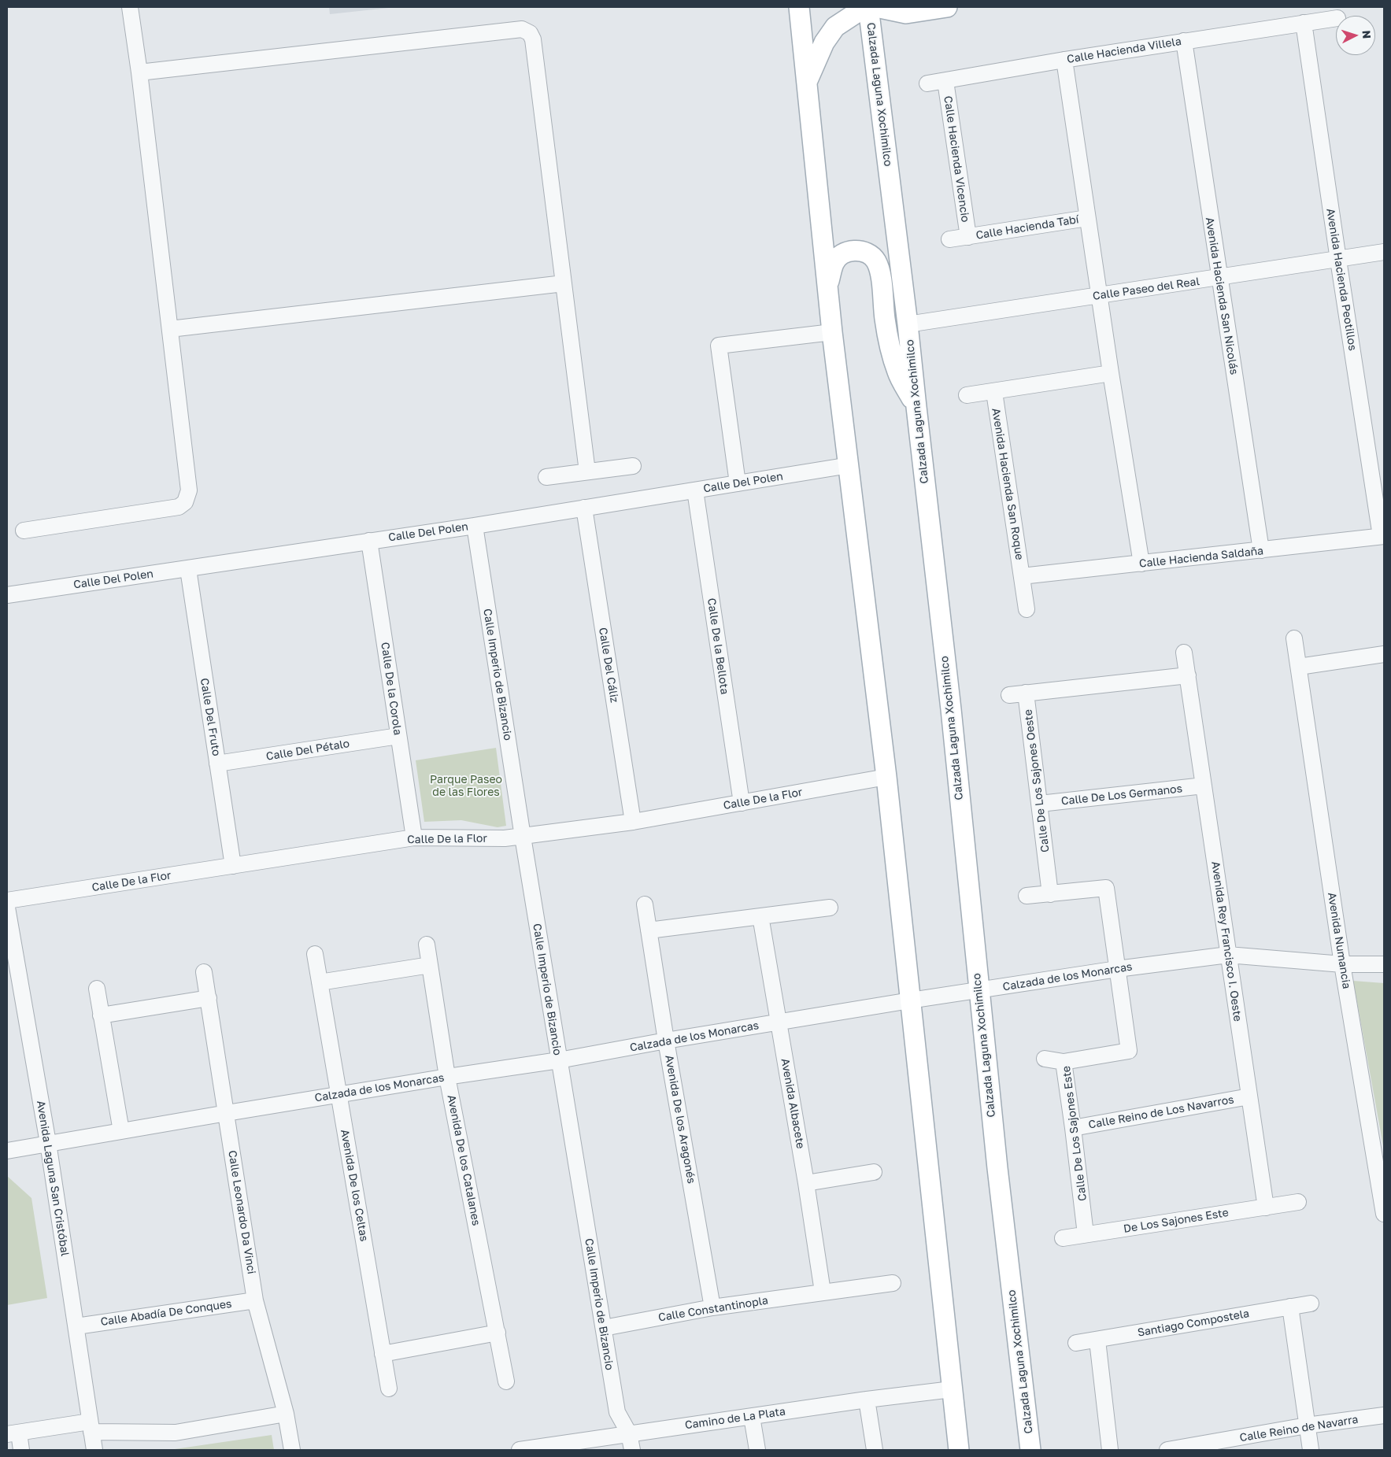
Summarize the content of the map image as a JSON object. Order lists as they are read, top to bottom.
{
  "streets": {
    "main road": ["Calzada Laguna Xochimilco"],
    "street": [
      "Calle Hacienda Villela",
      "Calle Hacienda Vicencio",
      "Calle Hacienda Tabí",
      "Avenida Hacienda Peotillos",
      "Calle Paseo del Real",
      "Avenida Hacienda San Nicolás",
      "Calle Del Polen",
      "Avenida Hacienda San Roque",
      "Calle Hacienda Saldaña",
      "Calle De la Bellota",
      "Calle Del Cáliz",
      "Calle Imperio de Bizancio",
      "Calle De la Corola",
      "Calle Del Fruto",
      "Calle Del Pétalo",
      "Calle De Los Sajones Oeste",
      "Calle De Los Germanos",
      "Calle De la Flor",
      "Avenida Numancia",
      "Avenida Rey Francisco I. Oeste",
      "Calzada de los Monarcas",
      "Avenida Albacete",
      "Calle Reino de Los Navarros",
      "Avenida De los Aragonés",
      "Calle De Los Sajones Este",
      "Avenida De los Catalanes",
      "Avenida Laguna San Cristóbal",
      "Avenida De los Celtas",
      "Calle Leonardo Da Vinci",
      "De Los Sajones Este",
      "Calle Constantinopla",
      "Calle Abadía De Conques",
      "Santiago Compostela",
      "Camino de La Plata",
      "Calle Reino de Navarra"
    ]
  },
  "crossings": [
    ["Calle Hacienda Villela", "Calle Hacienda Vicencio"],
    ["Calle Hacienda Villela", "Avenida Hacienda Peotillos"],
    ["Calle Hacienda Villela", "Avenida Hacienda San Nicolás"],
    ["Calzada Laguna Xochimilco", "Calle Paseo del Real"],
    ["Calzada Laguna Xochimilco", "Calzada de los Monarcas"],
    ["Calle Hacienda Vicencio", "Calle Hacienda Tabí"],
    ["Avenida Hacienda Peotillos", "Calle Paseo del Real"],
    ["Avenida Hacienda Peotillos", "Calle Hacienda Saldaña"],
    ["Calle Paseo del Real", "Avenida Hacienda San Nicolás"],
    ["Avenida Hacienda San Nicolás", "Calle Hacienda Saldaña"],
    ["Calle Del Polen", "Calle De la Bellota"],
    ["Calle Del Polen", "Calle Del Cáliz"],
    ["Calle Del Polen", "Calle Imperio de Bizancio"],
    ["Calle Del Polen", "Calle De la Corola"],
    ["Calle Del Polen", "Calle Del Fruto"],
    ["Avenida Hacienda San Roque", "Calle Hacienda Saldaña"],
    ["Calle De la Bellota", "Calle De la Flor"],
    ["Calle Del Cáliz", "Calle De la Flor"],
    ["Calle Imperio de Bizancio", "Calle De la Flor"],
    ["Calle Imperio de Bizancio", "Calzada de los Monarcas"],
    ["Calle Imperio de Bizancio", "Calle Constantinopla"],
    ["Calle Imperio de Bizancio", "Camino de La Plata"],
    ["Calle De la Corola", "Calle Del Pétalo"],
    ["Calle De la Corola", "Calle De la Flor"],
    ["Calle Del Fruto", "Calle Del Pétalo"],
    ["Calle Del Fruto", "Calle De la Flor"],
    ["Calle De Los Sajones Oeste", "Calle De Los Germanos"],
    ["Calle De Los Germanos", "Avenida Rey Francisco I. Oeste"],
    ["Avenida Numancia", "Calzada de los Monarcas"],
    ["Avenida Rey Francisco I. Oeste", "Calzada de los Monarcas"],
    ["Avenida Rey Francisco I. Oeste", "Calle Reino de Los Navarros"],
    ["Avenida Rey Francisco I. Oeste", "De Los Sajones Este"],
    ["Calzada de los Monarcas", "Avenida Albacete"],
    ["Calzada de los Monarcas", "Avenida De los Aragonés"],
    ["Calzada de los Monarcas", "Calle De Los Sajones Este"],
    ["Calzada de los Monarcas", "Avenida De los Catalanes"],
    ["Calzada de los Monarcas", "Avenida Laguna San Cristóbal"],
    ["Calzada de los Monarcas", "Avenida De los Celtas"],
    ["Calzada de los Monarcas", "Calle Leonardo Da Vinci"],
    ["Avenida Albacete", "Calle Constantinopla"],
    ["Calle Reino de Los Navarros", "Calle De Los Sajones Este"],
    ["Avenida De los Aragonés", "Calle Constantinopla"],
    ["Calle De Los Sajones Este", "De Los Sajones Este"],
    ["Avenida Laguna San Cristóbal", "Calle Abadía De Conques"],
    ["Calle Leonardo Da Vinci", "Calle Abadía De Conques"]
  ],
  "parks": ["Parque Paseo de las Flores"],
  "north": "right"
}
